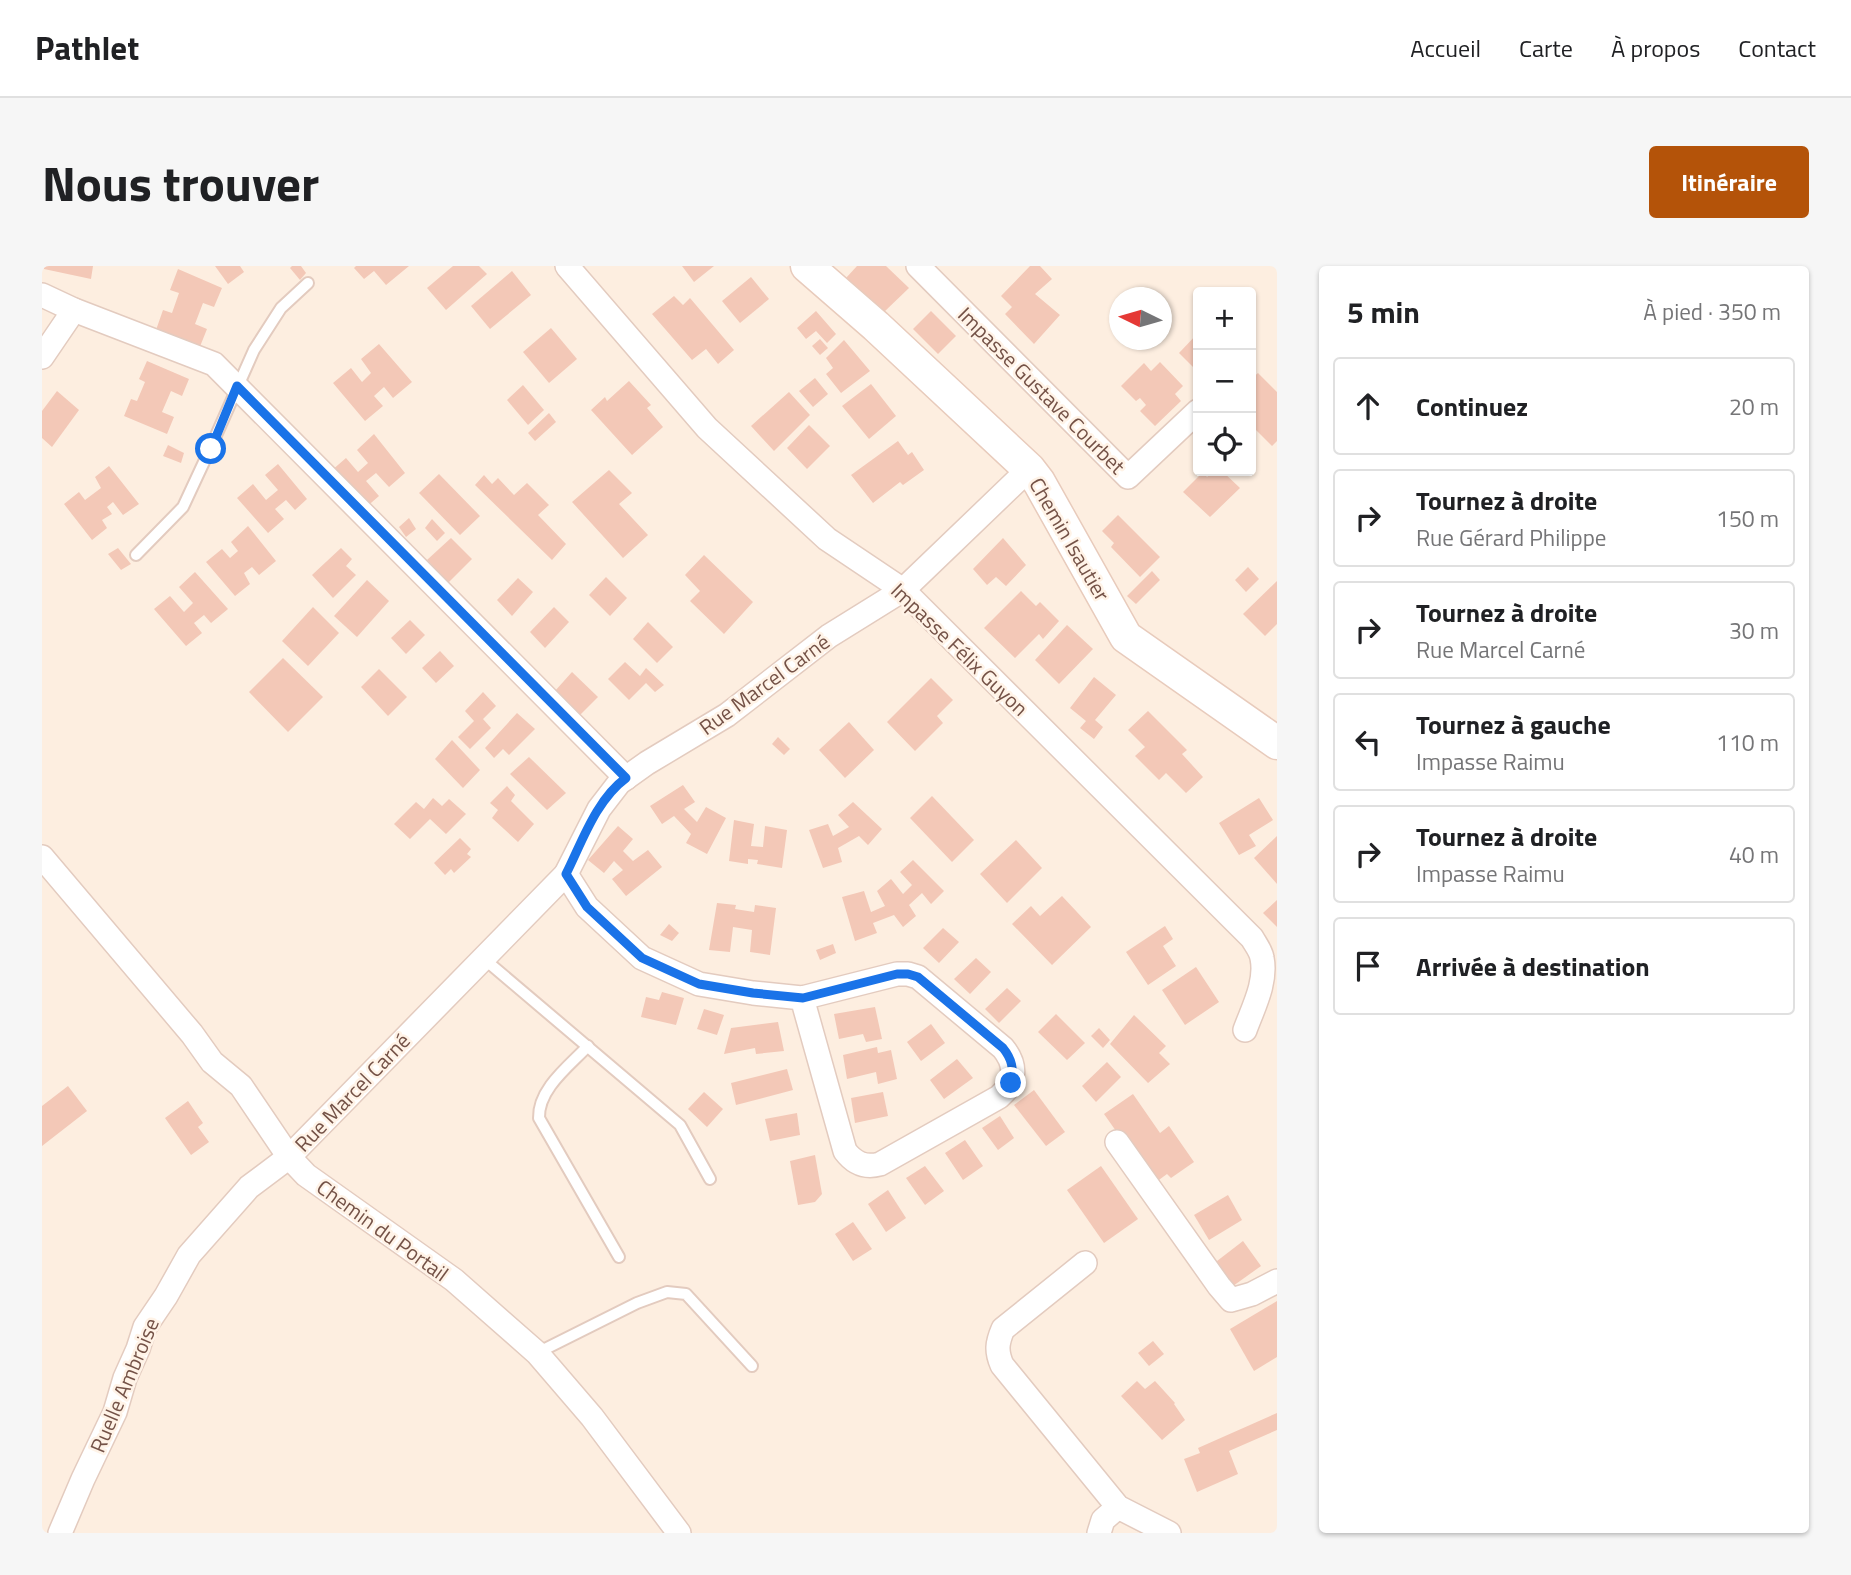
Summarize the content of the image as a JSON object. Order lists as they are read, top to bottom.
{
  "streets": {
    "main road": ["Chemin Isautier"],
    "street": [
      "Impasse Gustave Courbet",
      "Impasse Félix Guyon",
      "Rue Marcel Carné",
      "Chemin du Portail",
      "Ruelle Ambroise"
    ]
  },
  "crossings": [
    ["Chemin Isautier", "Rue Marcel Carné"],
    ["Impasse Félix Guyon", "Rue Marcel Carné"],
    ["Rue Marcel Carné", "Chemin du Portail"],
    ["Rue Marcel Carné", "Ruelle Ambroise"],
    ["Chemin du Portail", "Ruelle Ambroise"]
  ],
  "north": "left",
  "page": {
    "header": "Pathlet",
    "nav": [
      "Accueil",
      "Carte",
      "À propos",
      "Contact"
    ],
    "title": "Nous trouver",
    "buttons": "Itinéraire",
    "heading": ["5 min", "À pied · 350 m"],
    "map_buttons": ["+", "−"],
    "list": [
      ["Continuez", "20 m"],
      ["Tournez à droite", "Rue Gérard Philippe", "150 m"],
      ["Tournez à droite", "Rue Marcel Carné", "30 m"],
      ["Tournez à gauche", "Impasse Raimu", "110 m"],
      ["Tournez à droite", "Impasse Raimu", "40 m"],
      "Arrivée à destination"
    ]
  }
}
